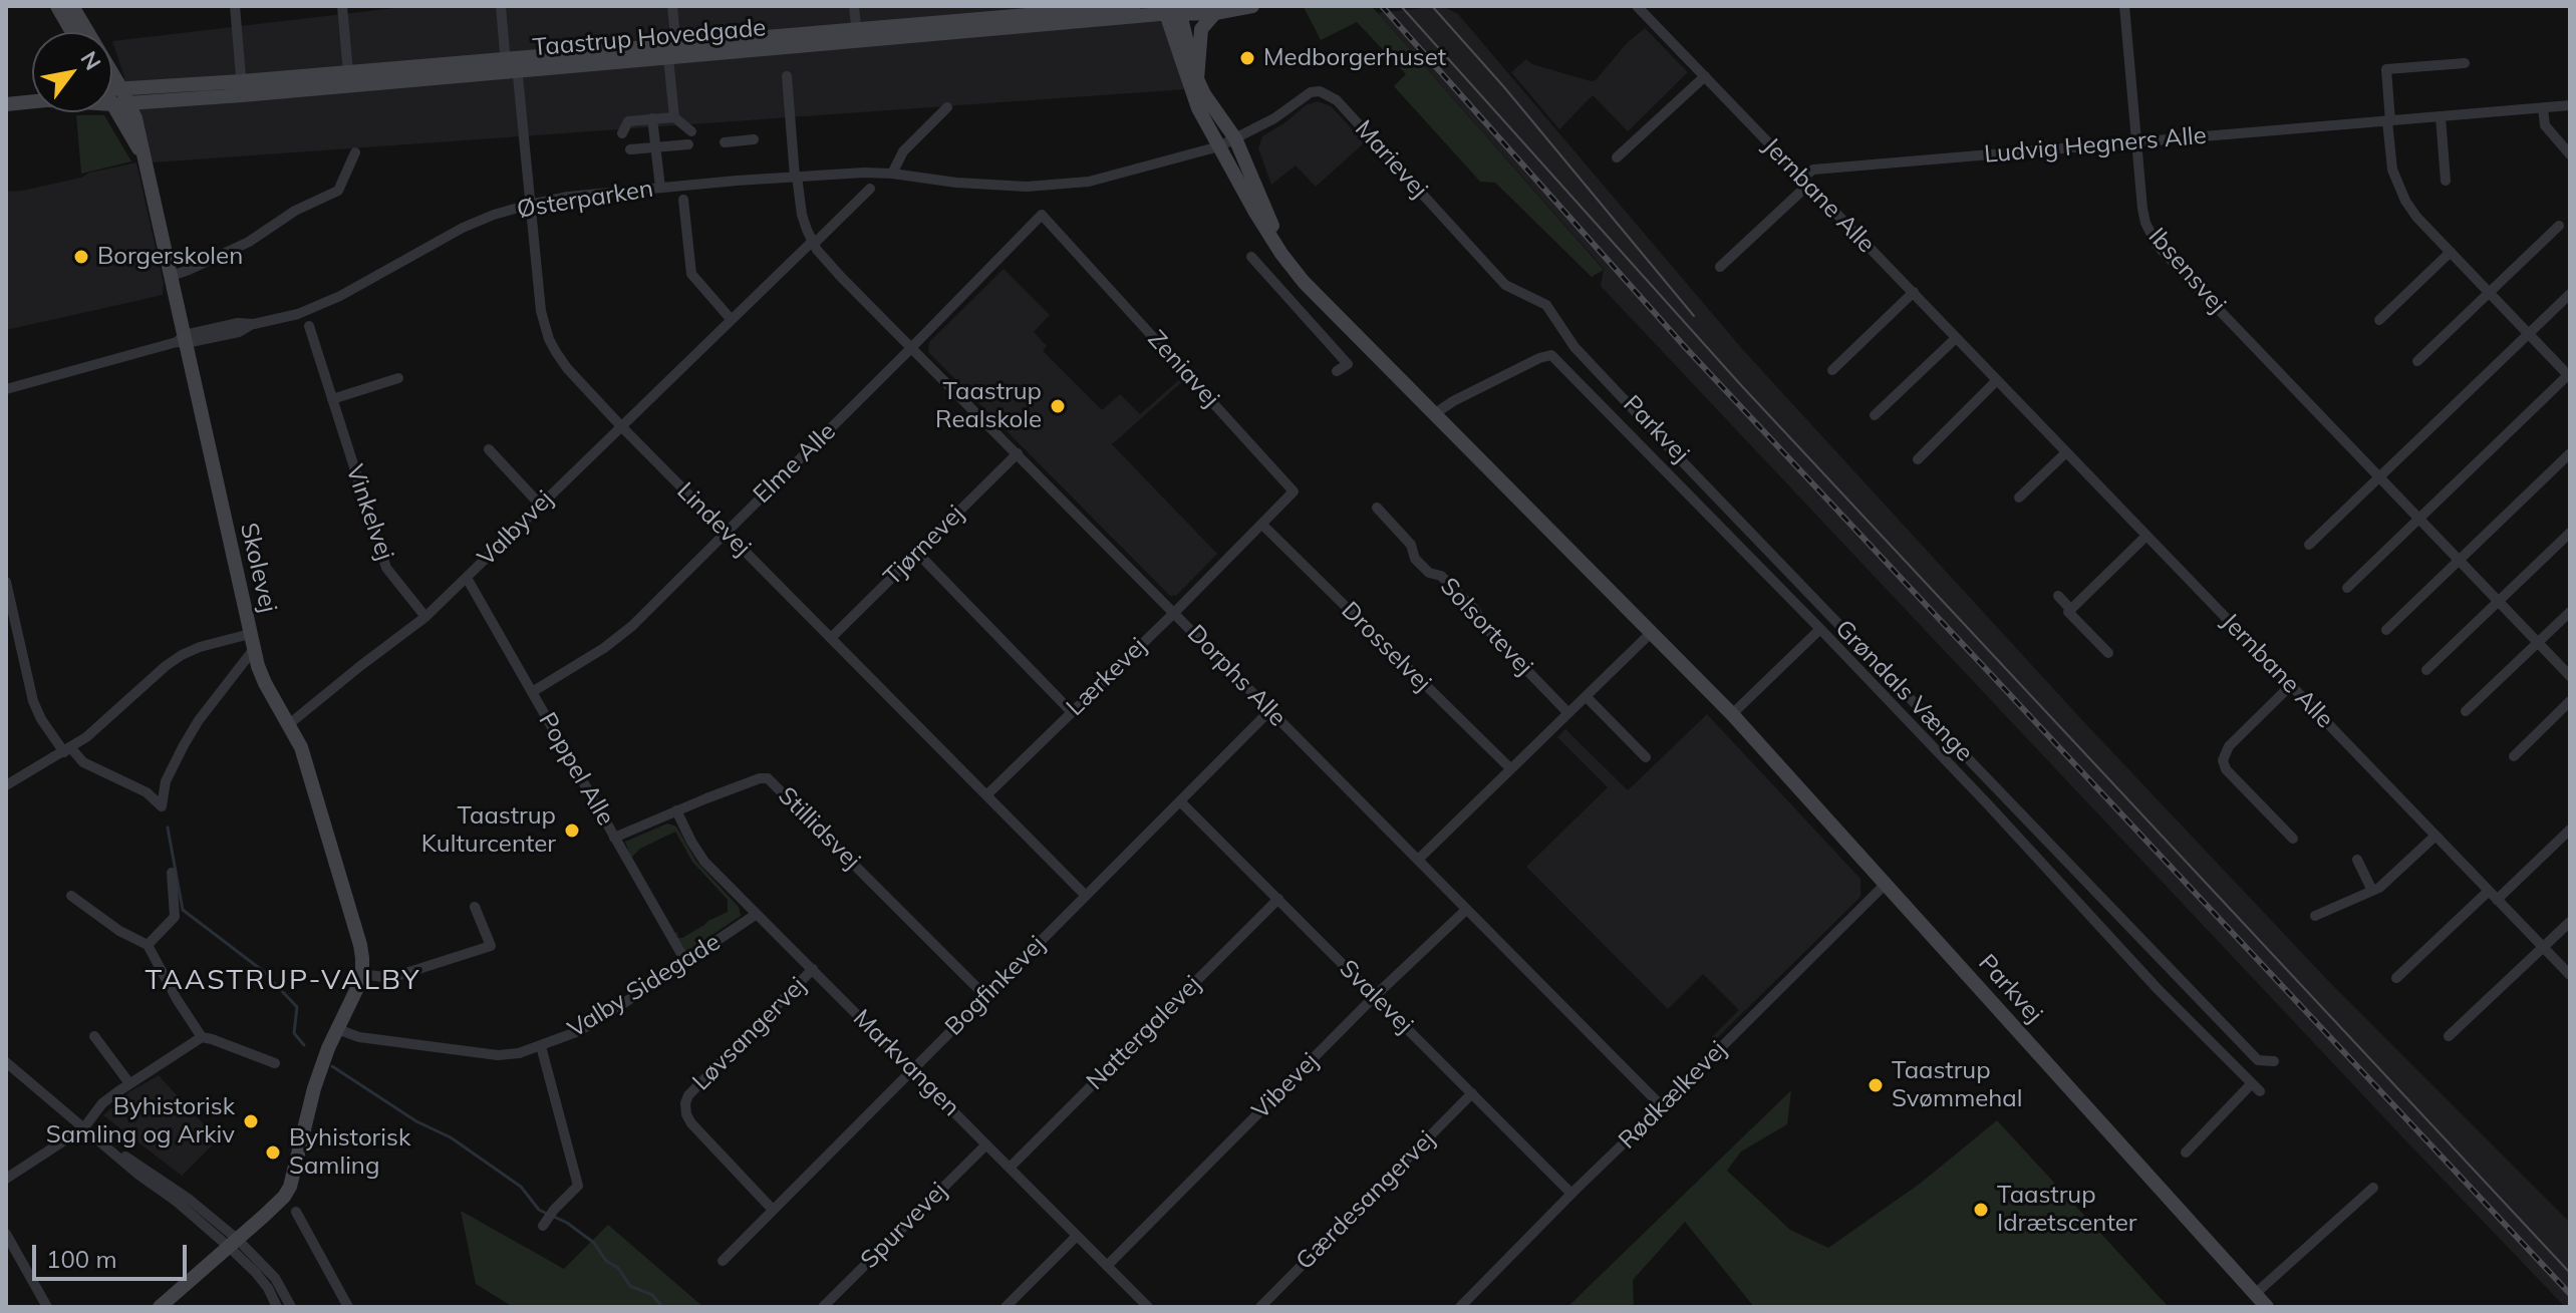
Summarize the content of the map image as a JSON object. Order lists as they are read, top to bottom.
{
  "streets": {
    "street": [
      "Taastrup Hovedgade",
      "Ludvig Hegners Alle",
      "Marievej",
      "Jernbane Alle",
      "Østerparken",
      "Ibsensvej",
      "Zeniavej",
      "Parkvej",
      "Elme Alle",
      "Vinkelvej",
      "Lindevej",
      "Valbyvej",
      "Tjørnevej",
      "Skolevej",
      "Solsortevej",
      "Drosselvej",
      "Dorphs Alle",
      "Lærkevej",
      "Grøndals Vænge",
      "Poppel Alle",
      "Stillidsvej",
      "Valby Sidegade",
      "Bogfinkevej",
      "Svalevej",
      "Nattergalevej",
      "Løvsangervej",
      "Markvangen",
      "Vibevej",
      "Rødkælkevej",
      "Gærdesangervej",
      "Spurvevej"
    ]
  },
  "crossings": [
    ["Taastrup Hovedgade", "Parkvej"],
    ["Taastrup Hovedgade", "Lindevej"],
    ["Taastrup Hovedgade", "Skolevej"],
    ["Ludvig Hegners Alle", "Jernbane Alle"],
    ["Ludvig Hegners Alle", "Ibsensvej"],
    ["Marievej", "Østerparken"],
    ["Marievej", "Parkvej"],
    ["Marievej", "Grøndals Vænge"],
    ["Østerparken", "Parkvej"],
    ["Østerparken", "Lindevej"],
    ["Østerparken", "Skolevej"],
    ["Østerparken", "Dorphs Alle"],
    ["Zeniavej", "Elme Alle"],
    ["Zeniavej", "Drosselvej"],
    ["Zeniavej", "Lærkevej"],
    ["Parkvej", "Rødkælkevej"],
    ["Elme Alle", "Lindevej"],
    ["Elme Alle", "Dorphs Alle"],
    ["Elme Alle", "Poppel Alle"],
    ["Vinkelvej", "Valbyvej"],
    ["Lindevej", "Valbyvej"],
    ["Lindevej", "Tjørnevej"],
    ["Lindevej", "Lærkevej"],
    ["Lindevej", "Bogfinkevej"],
    ["Valbyvej", "Skolevej"],
    ["Valbyvej", "Dorphs Alle"],
    ["Valbyvej", "Poppel Alle"],
    ["Tjørnevej", "Dorphs Alle"],
    ["Drosselvej", "Lærkevej"],
    ["Dorphs Alle", "Lærkevej"],
    ["Dorphs Alle", "Bogfinkevej"],
    ["Dorphs Alle", "Vibevej"],
    ["Dorphs Alle", "Rødkælkevej"],
    ["Poppel Alle", "Stillidsvej"],
    ["Poppel Alle", "Valby Sidegade"],
    ["Stillidsvej", "Bogfinkevej"],
    ["Stillidsvej", "Markvangen"],
    ["Valby Sidegade", "Markvangen"],
    ["Bogfinkevej", "Svalevej"],
    ["Bogfinkevej", "Løvsangervej"],
    ["Bogfinkevej", "Markvangen"],
    ["Svalevej", "Nattergalevej"],
    ["Svalevej", "Vibevej"],
    ["Svalevej", "Rødkælkevej"],
    ["Svalevej", "Gærdesangervej"],
    ["Nattergalevej", "Markvangen"],
    ["Løvsangervej", "Markvangen"],
    ["Markvangen", "Vibevej"],
    ["Markvangen", "Spurvevej"]
  ],
  "districts": ["TAASTRUP-VALBY"],
  "places": [
    "Medborgerhuset",
    "Borgerskolen",
    "Taastrup Realskole",
    "Taastrup Kulturcenter",
    "Taastrup Svømmehal",
    "Byhistorisk Samling og Arkiv",
    "Byhistorisk Samling",
    "Taastrup Idrætscenter"
  ],
  "scale_bar": "100 m",
  "north": "top right"
}
